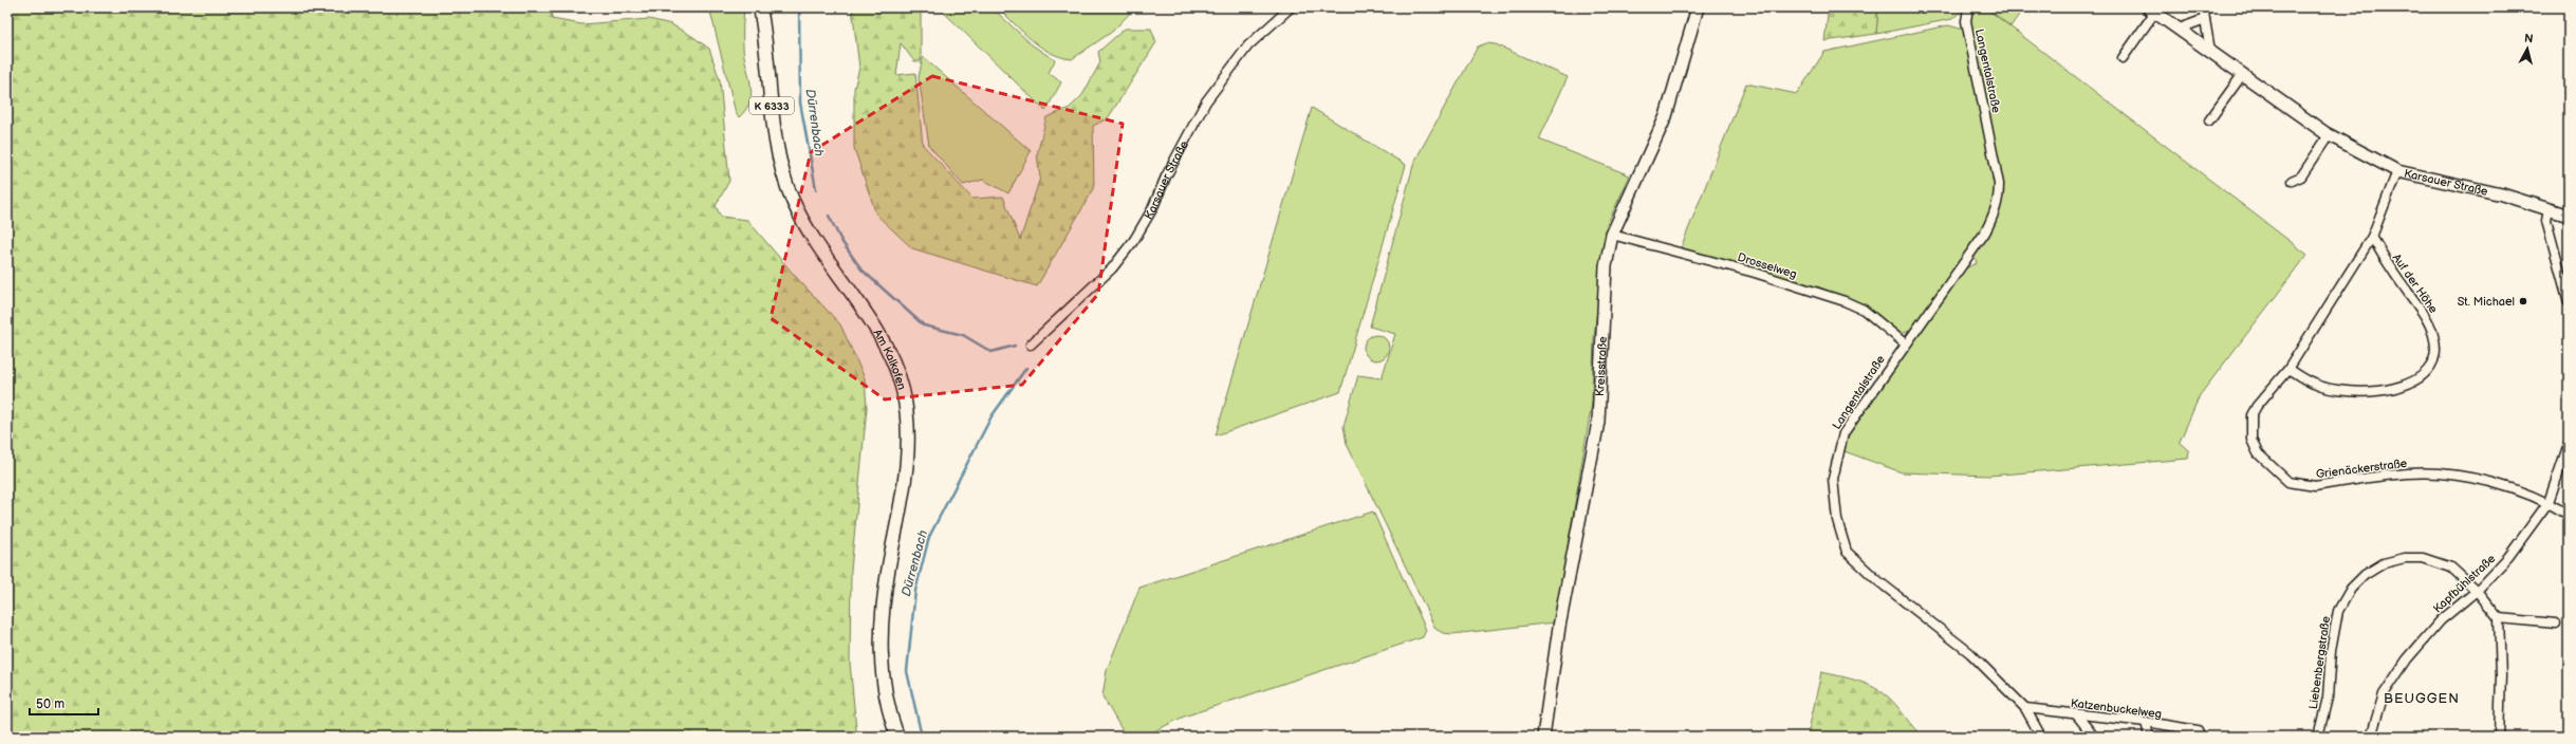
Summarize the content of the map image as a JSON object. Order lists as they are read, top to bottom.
{
  "streets": {
    "main road": ["K 6333", "Am Kalkofen"],
    "street": [
      "Langentalstraße",
      "Karsauer Straße",
      "Drosselweg",
      "Auf der Höhe",
      "Kreisstraße",
      "Grienäckerstraße",
      "Kapfbühlstraße",
      "Liebenbergstraße",
      "Katzenbuckelweg"
    ]
  },
  "crossings": [
    ["Langentalstraße", "Drosselweg"],
    ["Langentalstraße", "Katzenbuckelweg"],
    ["Karsauer Straße", "Grienäckerstraße"],
    ["Drosselweg", "Kreisstraße"],
    ["Auf der Höhe", "Grienäckerstraße"],
    ["Grienäckerstraße", "Kapfbühlstraße"],
    ["Kapfbühlstraße", "Liebenbergstraße"]
  ],
  "districts": ["BEUGGEN"],
  "water": ["Dürrenbach"],
  "places": ["St. Michael"],
  "scale_bar": "50 m",
  "north": "top"
}
